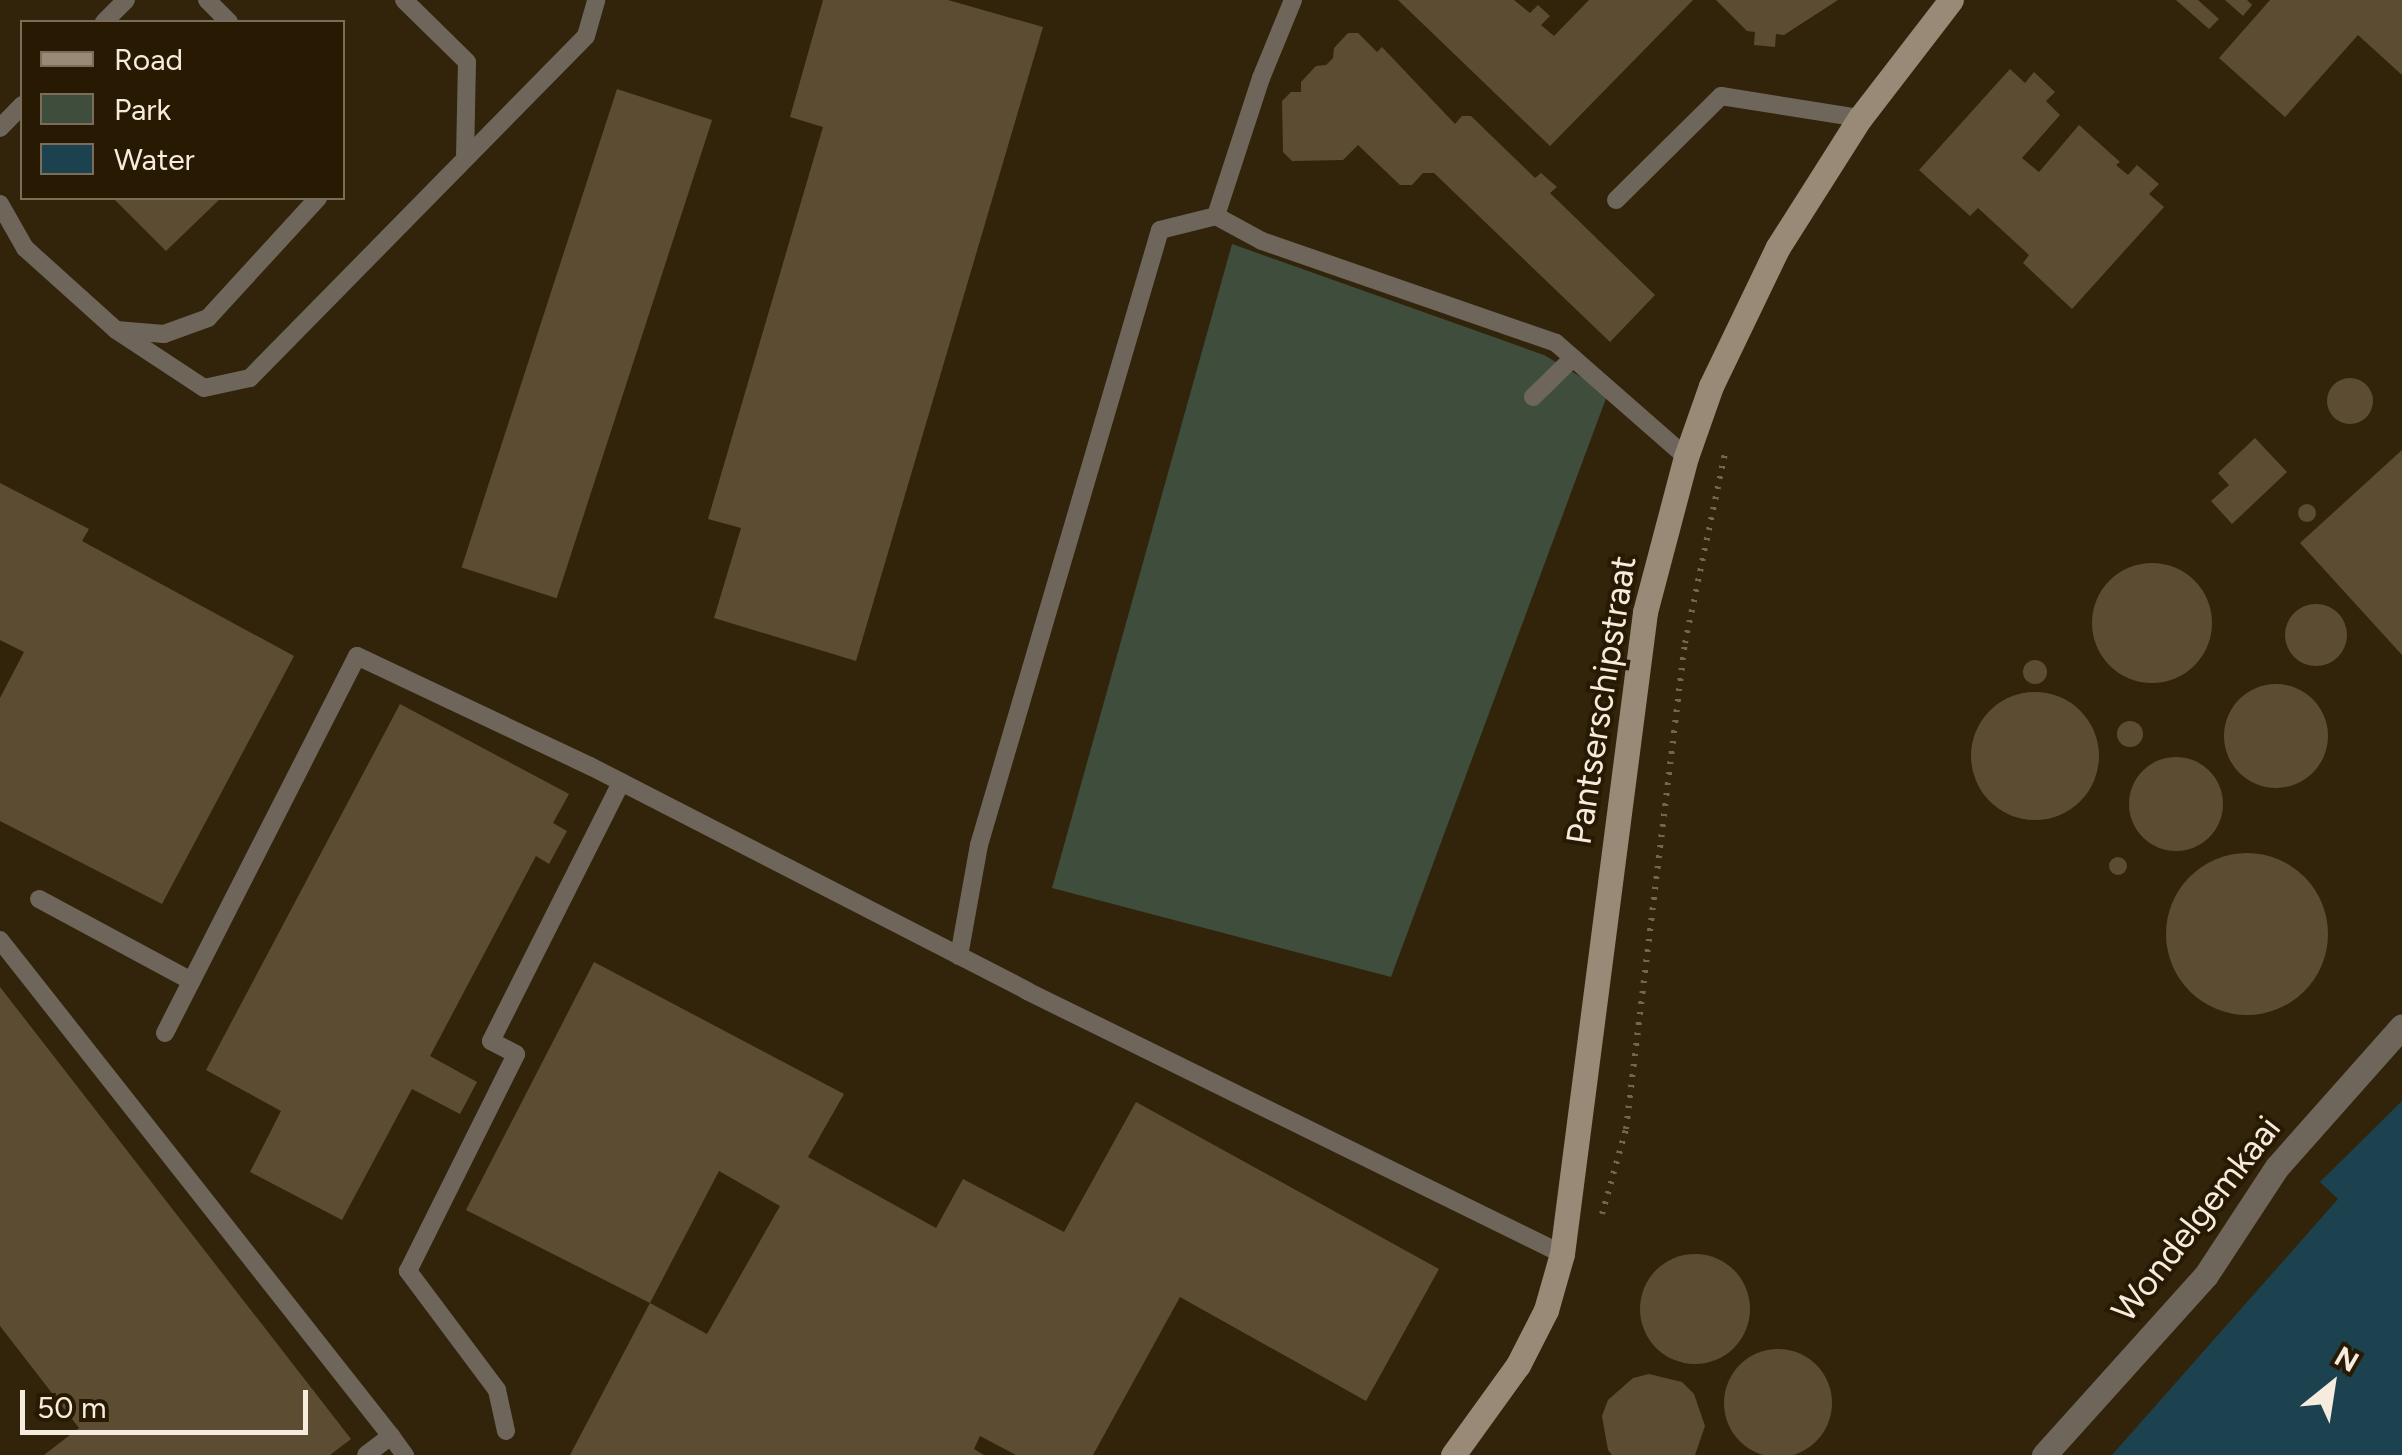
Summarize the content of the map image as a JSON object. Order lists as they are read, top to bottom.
{
  "streets": {
    "main road": ["Pantserschipstraat"],
    "street": ["Wondelgemkaai"]
  },
  "legend": ["Road", "Park", "Water"],
  "scale_bar": "50 m",
  "north": "top right"
}
